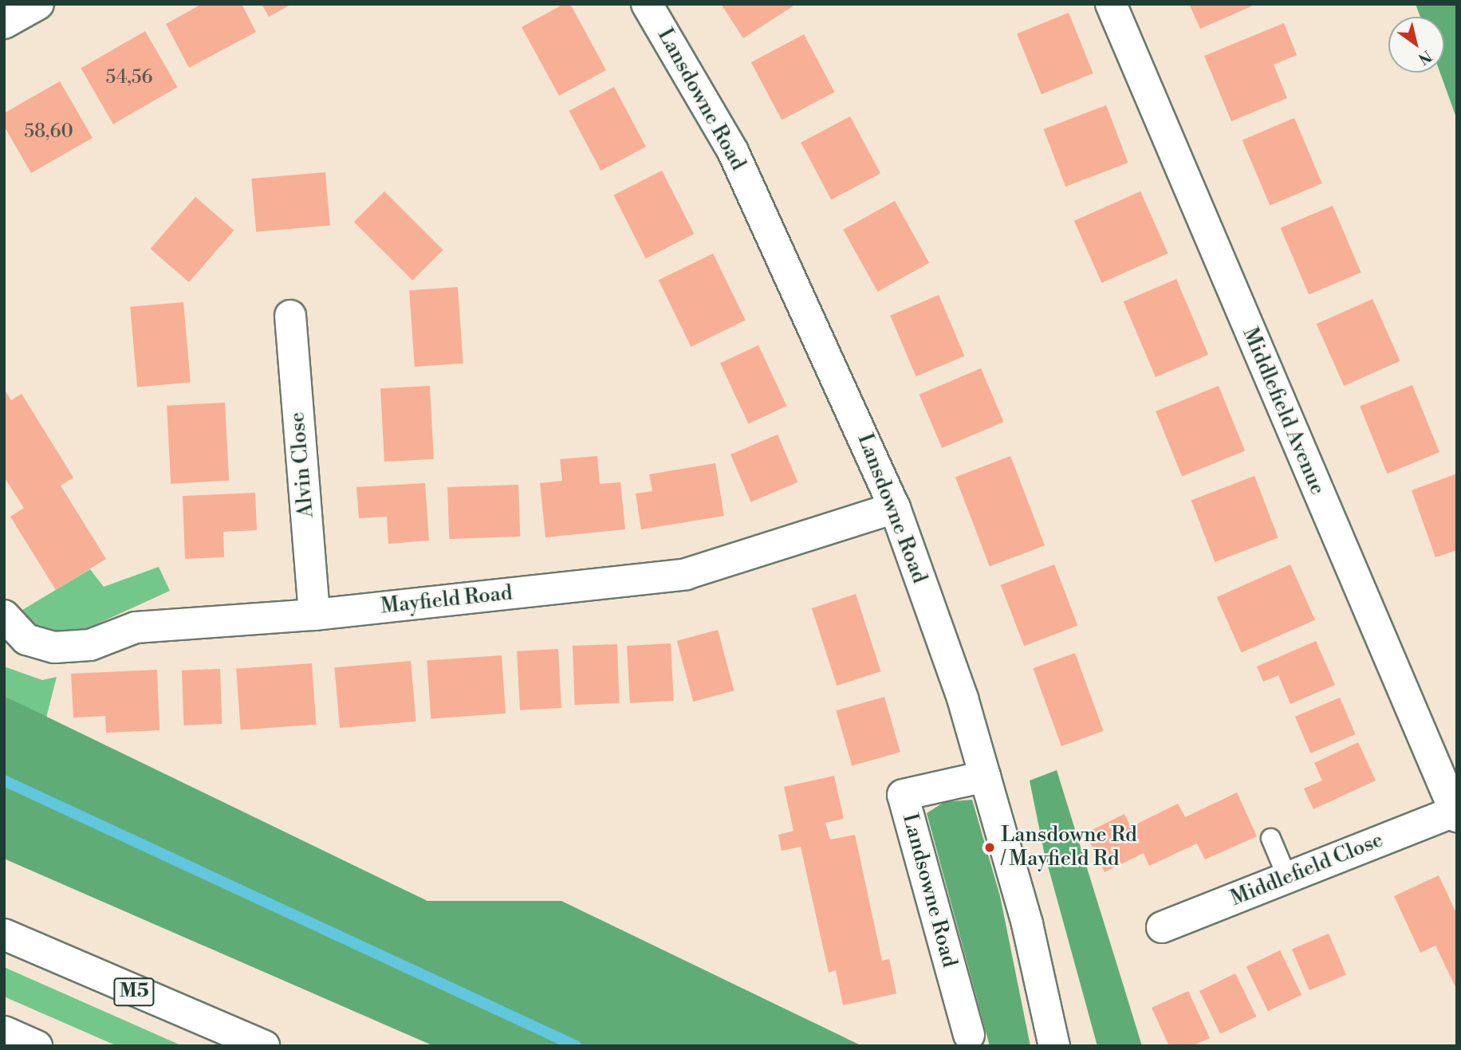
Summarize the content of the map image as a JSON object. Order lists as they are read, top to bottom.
{
  "streets": {
    "main road": [
      "Lansdowne Road",
      "Middlefield Avenue",
      "Alvin Close",
      "Mayfield Road",
      "Middlefield Close",
      "Landsowne Road",
      "M5"
    ]
  },
  "crossings": [
    ["Lansdowne Road", "Mayfield Road"],
    ["Lansdowne Road", "Landsowne Road"],
    ["Middlefield Avenue", "Middlefield Close"],
    ["Alvin Close", "Mayfield Road"]
  ],
  "places": ["Lansdowne Rd / Mayfield Rd"],
  "house_numbers": ["54,56", "58,60"],
  "north": "bottom right"
}
